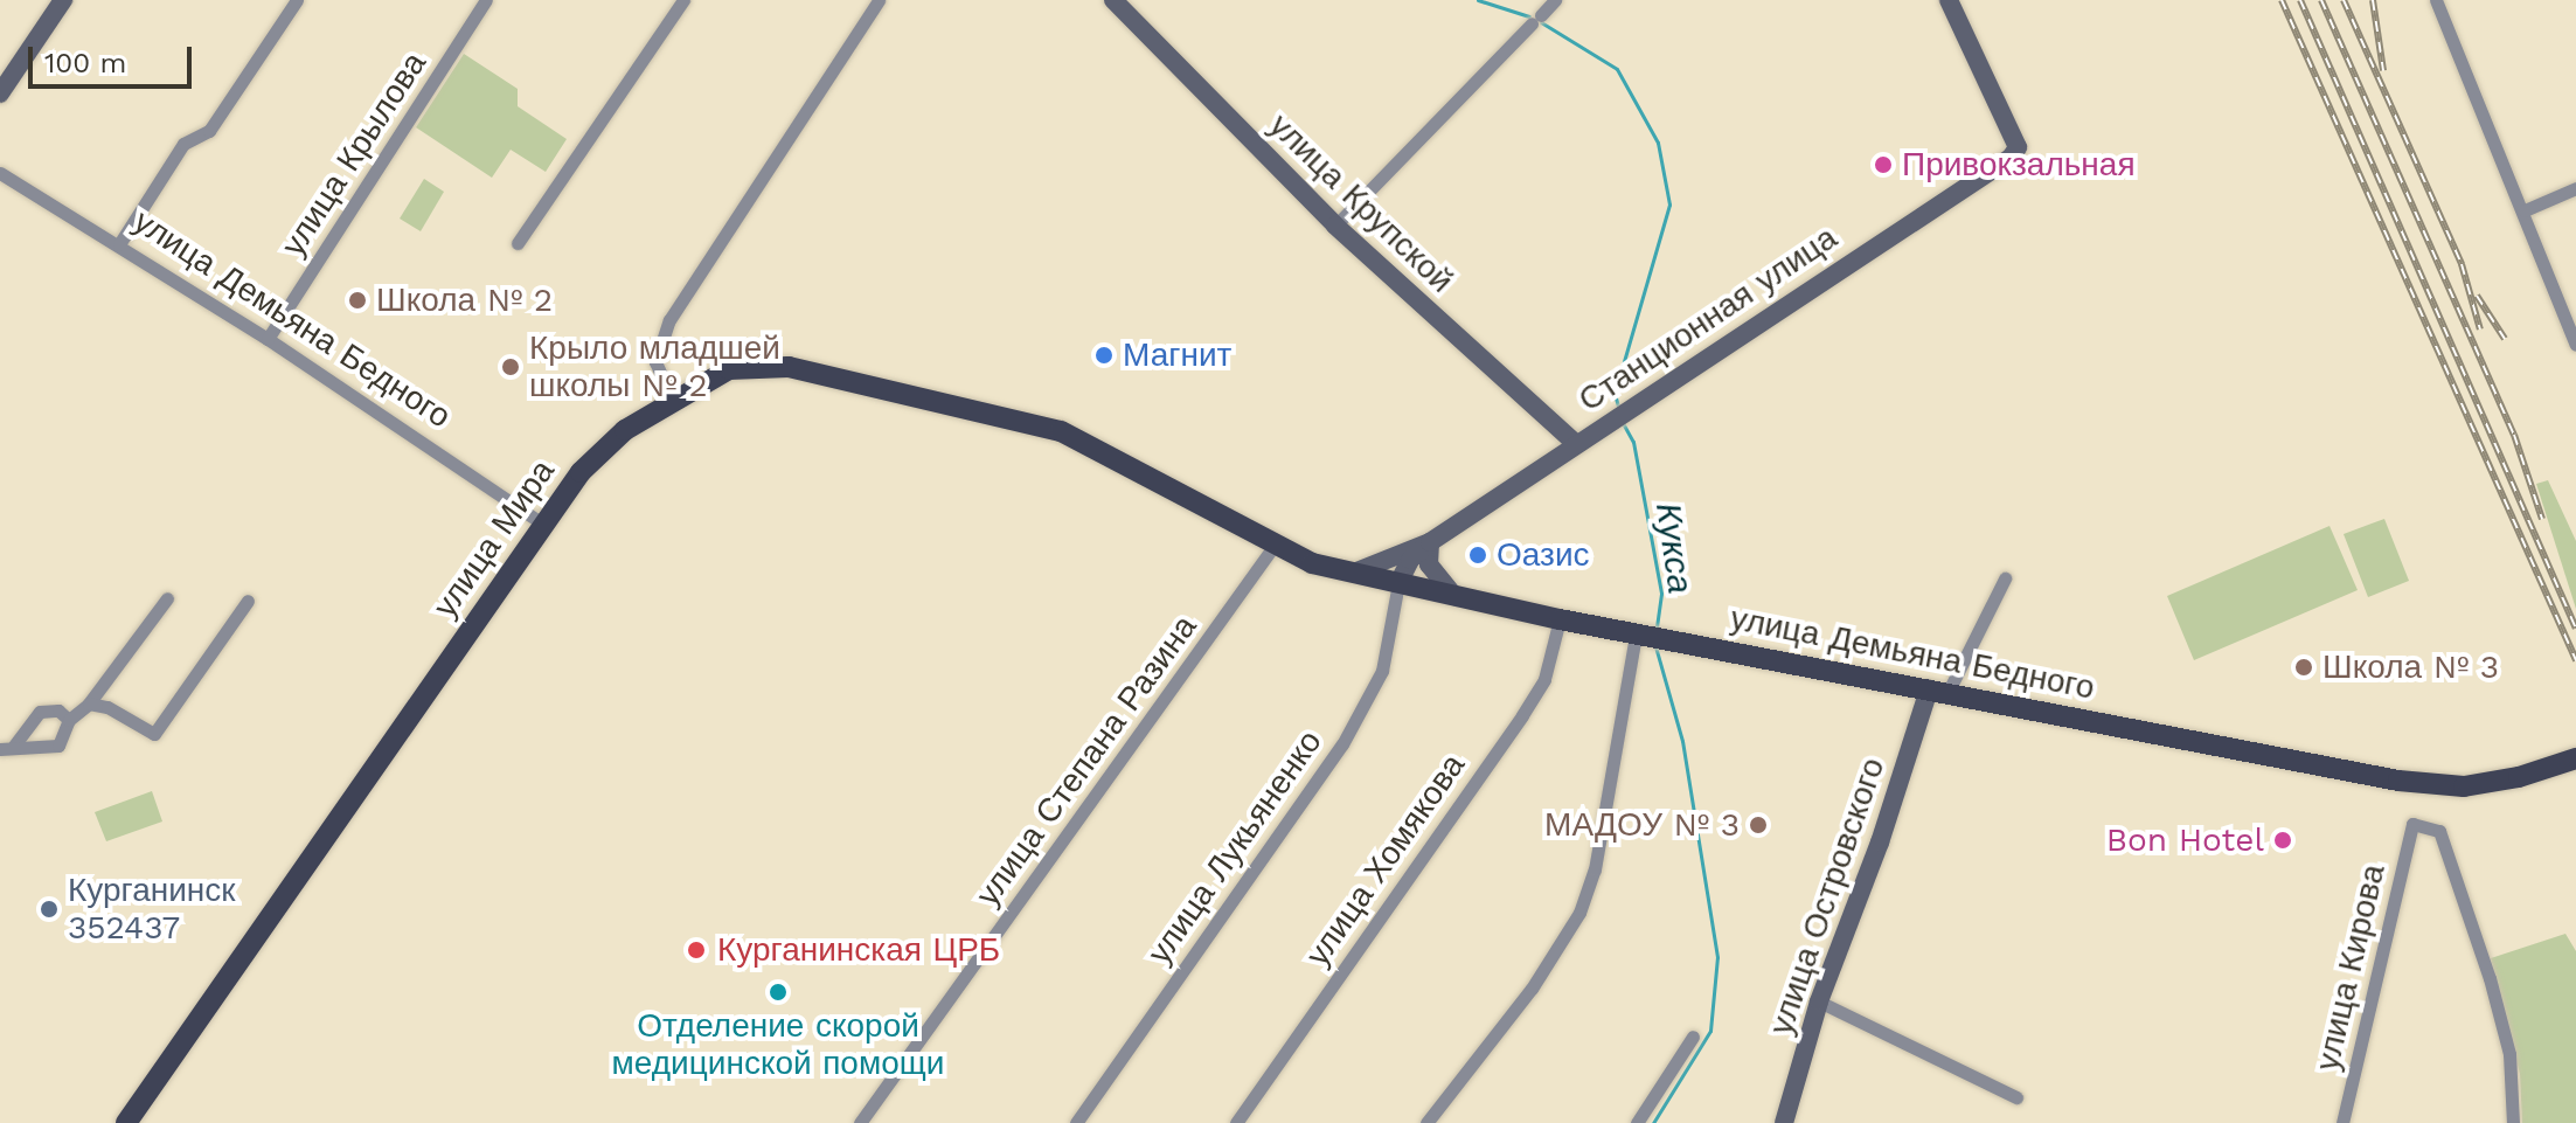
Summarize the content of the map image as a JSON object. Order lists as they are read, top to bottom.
{
  "streets": {
    "main road": ["улица Демьяна Бедного", "улица Мира"],
    "street": [
      "улица Крылова",
      "улица Крупской",
      "Станционная улица",
      "улица Степана Разина",
      "улица Лукьяненко",
      "улица Хомякова",
      "улица Островского",
      "улица Кирова"
    ]
  },
  "crossings": [
    ["улица Крылова", "улица Демьяна Бедного"],
    ["улица Крупской", "Станционная улица"],
    ["улица Демьяна Бедного", "Станционная улица"],
    ["улица Демьяна Бедного", "улица Мира"],
    ["улица Демьяна Бедного", "улица Степана Разина"],
    ["улица Демьяна Бедного", "улица Лукьяненко"],
    ["улица Демьяна Бедного", "улица Хомякова"],
    ["улица Демьяна Бедного", "улица Островского"],
    ["Станционная улица", "улица Лукьяненко"]
  ],
  "water": ["Кукса"],
  "places": [
    "Привокзальная",
    "Школа № 2",
    "Магнит",
    "Крыло младшей школы № 2",
    "Оазис",
    "Школа № 3",
    "МАДОУ № 3",
    "Bon Hotel",
    "Курганинск 352437",
    "Курганинская ЦРБ",
    "Отделение скорой медицинской помощи"
  ],
  "scale_bar": "100 m"
}
